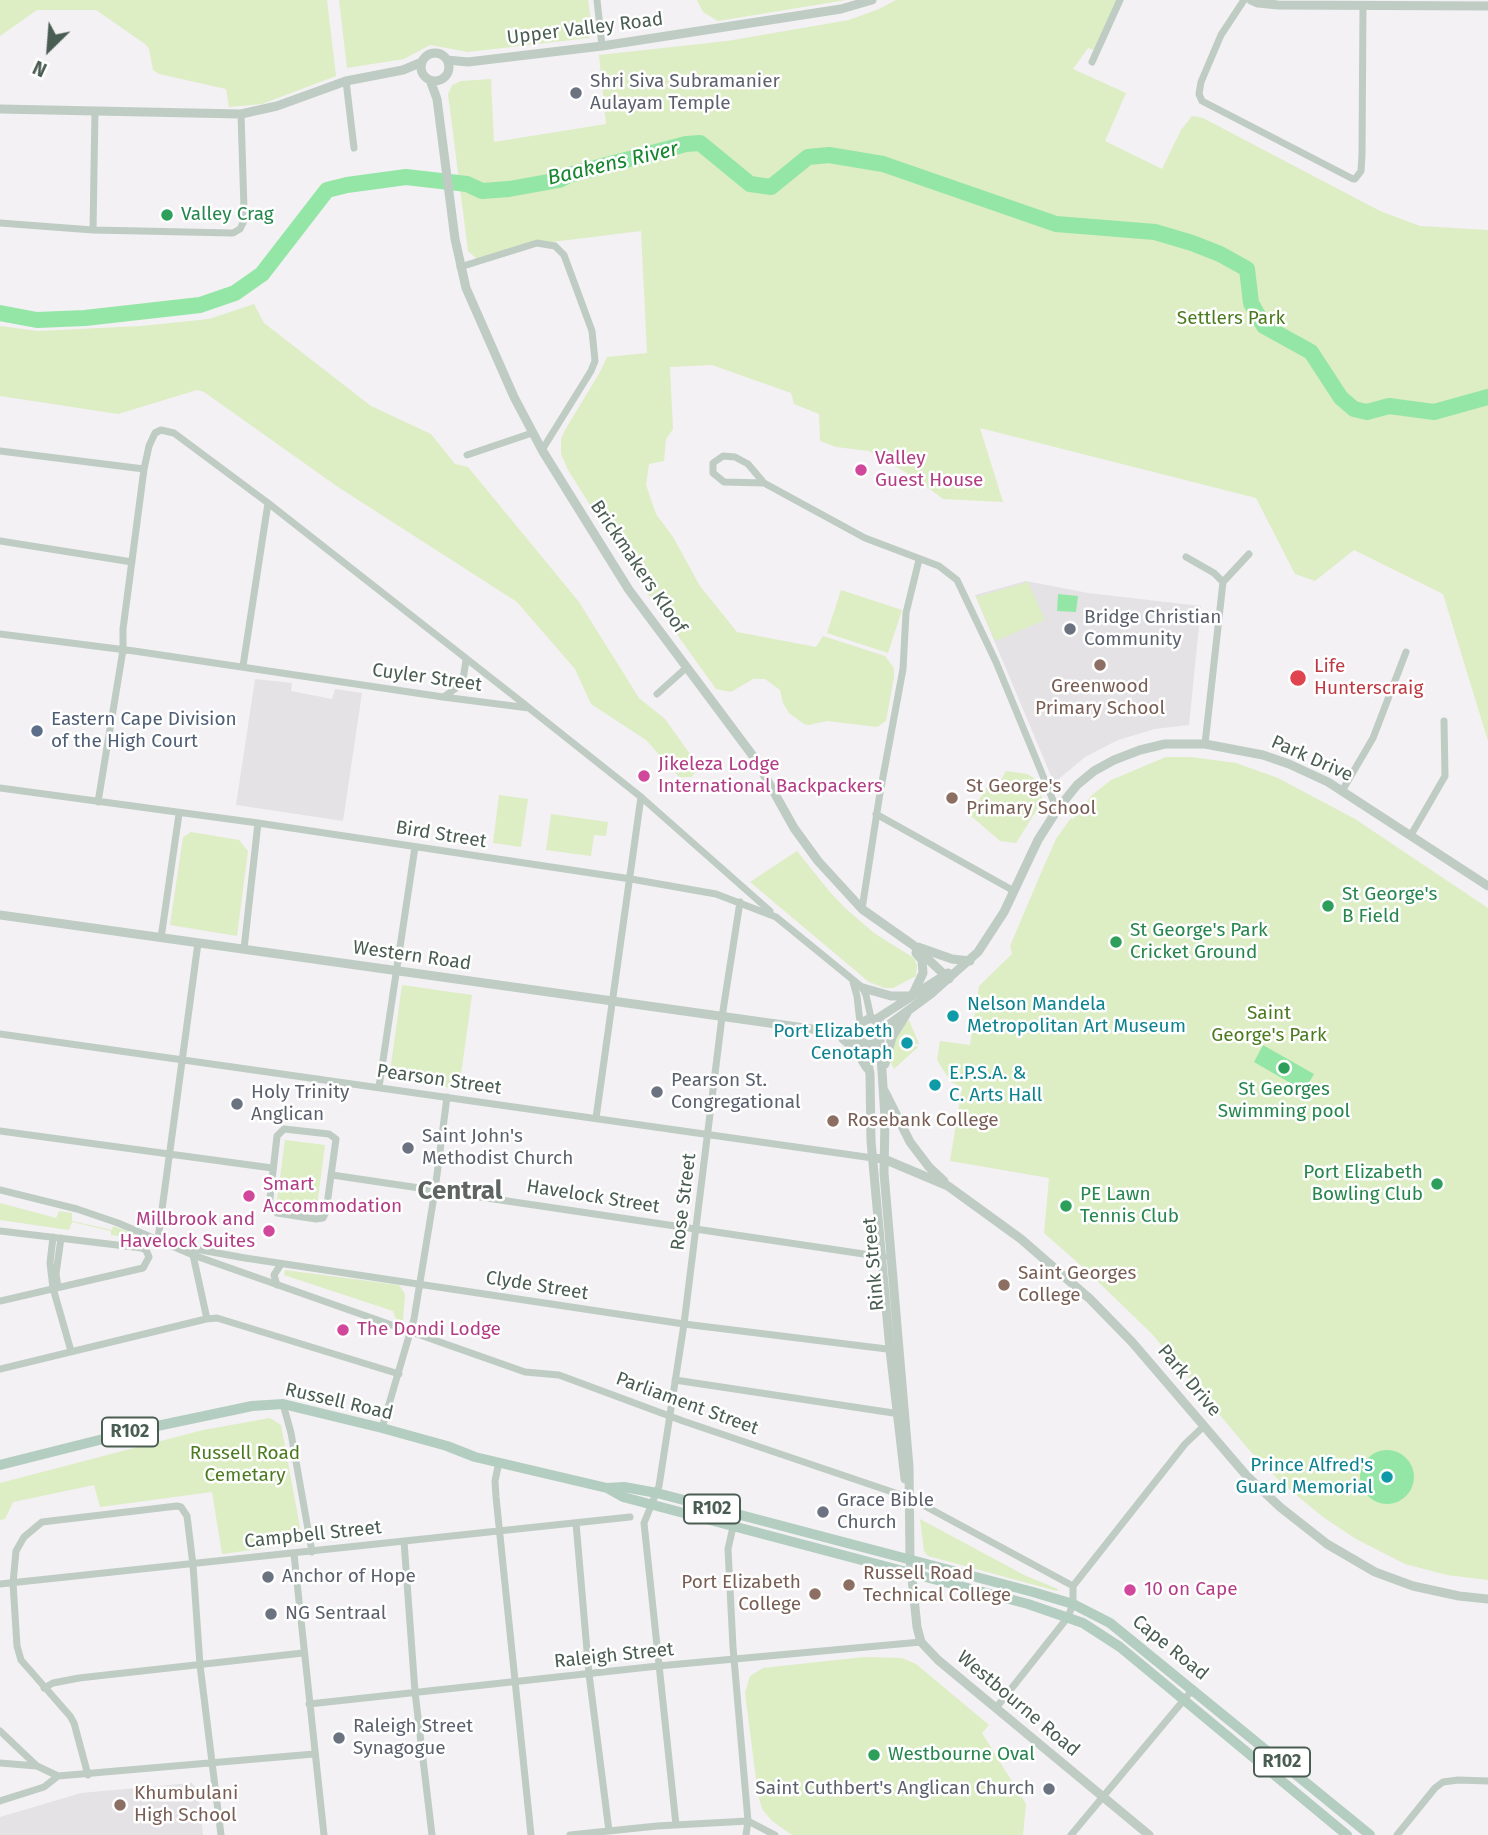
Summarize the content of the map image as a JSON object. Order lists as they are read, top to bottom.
{
  "streets": {
    "main road": ["Russell Road", "R102", "Cape Road"],
    "street": [
      "Upper Valley Road",
      "Brickmakers Kloof",
      "Cuyler Street",
      "Park Drive",
      "Bird Street",
      "Western Road",
      "Pearson Street",
      "Havelock Street",
      "Rose Street",
      "Rink Street",
      "Clyde Street",
      "Parliament Street",
      "Campbell Street",
      "Raleigh Street",
      "Westbourne Road"
    ]
  },
  "crossings": [
    ["Upper Valley Road", "Brickmakers Kloof"],
    ["Brickmakers Kloof", "Park Drive"],
    ["Park Drive", "Western Road"],
    ["Park Drive", "Pearson Street"],
    ["Park Drive", "Rink Street"],
    ["Bird Street", "Rose Street"],
    ["Western Road", "Rose Street"],
    ["Western Road", "Rink Street"],
    ["Pearson Street", "Rose Street"],
    ["Pearson Street", "Rink Street"],
    ["Havelock Street", "Rose Street"],
    ["Havelock Street", "Rink Street"],
    ["Rose Street", "Clyde Street"],
    ["Rose Street", "Russell Road"],
    ["Rose Street", "Parliament Street"],
    ["Rose Street", "Raleigh Street"],
    ["Rink Street", "Clyde Street"],
    ["Rink Street", "Russell Road"],
    ["Rink Street", "Parliament Street"],
    ["Rink Street", "Cape Road"],
    ["Clyde Street", "Parliament Street"],
    ["Russell Road", "Cape Road"],
    ["Raleigh Street", "Westbourne Road"]
  ],
  "districts": ["Central"],
  "water": ["Baakens River"],
  "parks": ["Settlers Park", "Saint George's Park", "Russell Road Cemetary"],
  "places": [
    "Shri Siva Subramanier Aulayam Temple",
    "Valley Crag",
    "Valley Guest House",
    "Bridge Christian Community",
    "Greenwood Primary School",
    "Life Hunterscraig",
    "Eastern Cape Division of the High Court",
    "Jikeleza Lodge International Backpackers",
    "St George's Primary School",
    "St George's B Field",
    "St George's Park Cricket Ground",
    "Nelson Mandela Metropolitan Art Museum",
    "Port Elizabeth Cenotaph",
    "St Georges Swimming pool",
    "E.P.S.A. & C. Arts Hall",
    "Pearson St. Congregational",
    "Holy Trinity Anglican",
    "Rosebank College",
    "Saint John's Methodist Church",
    "Port Elizabeth Bowling Club",
    "Smart Accommodation",
    "PE Lawn Tennis Club",
    "Millbrook and Havelock Suites",
    "Saint Georges College",
    "The Dondi Lodge",
    "Prince Alfred's Guard Memorial",
    "Grace Bible Church",
    "Anchor of Hope",
    "Russell Road Technical College",
    "10 on Cape",
    "Port Elizabeth College",
    "NG Sentraal",
    "Raleigh Street Synagogue",
    "Westbourne Oval",
    "Saint Cuthbert's Anglican Church",
    "Khumbulani High School"
  ],
  "north": "bottom left"
}
